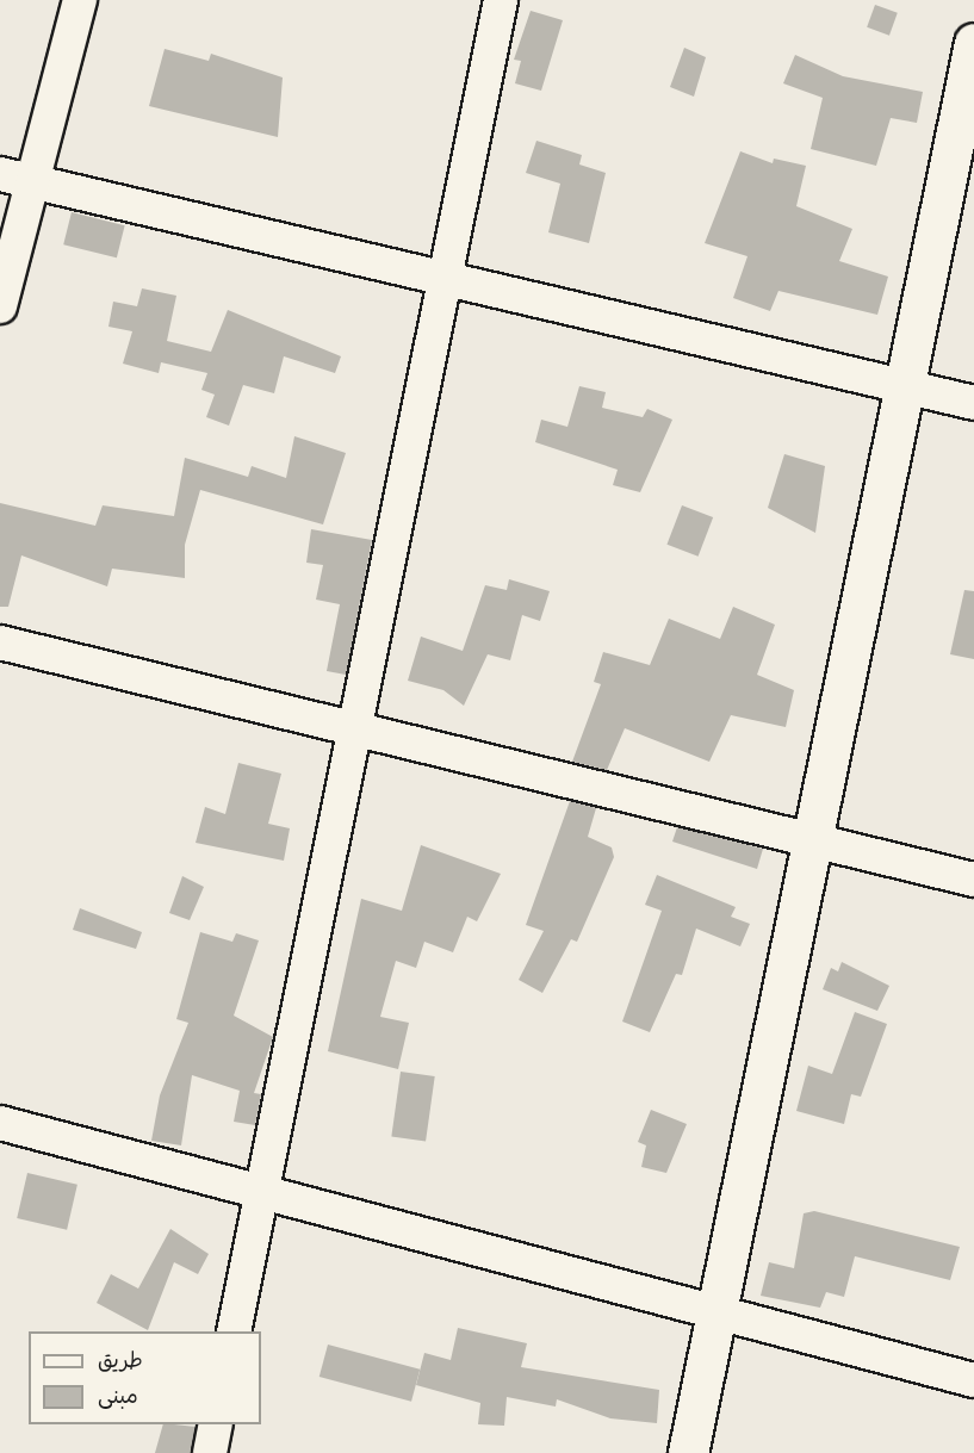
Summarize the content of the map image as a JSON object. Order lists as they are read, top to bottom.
{
  "legend": ["طريق", "مبنى"]
}
